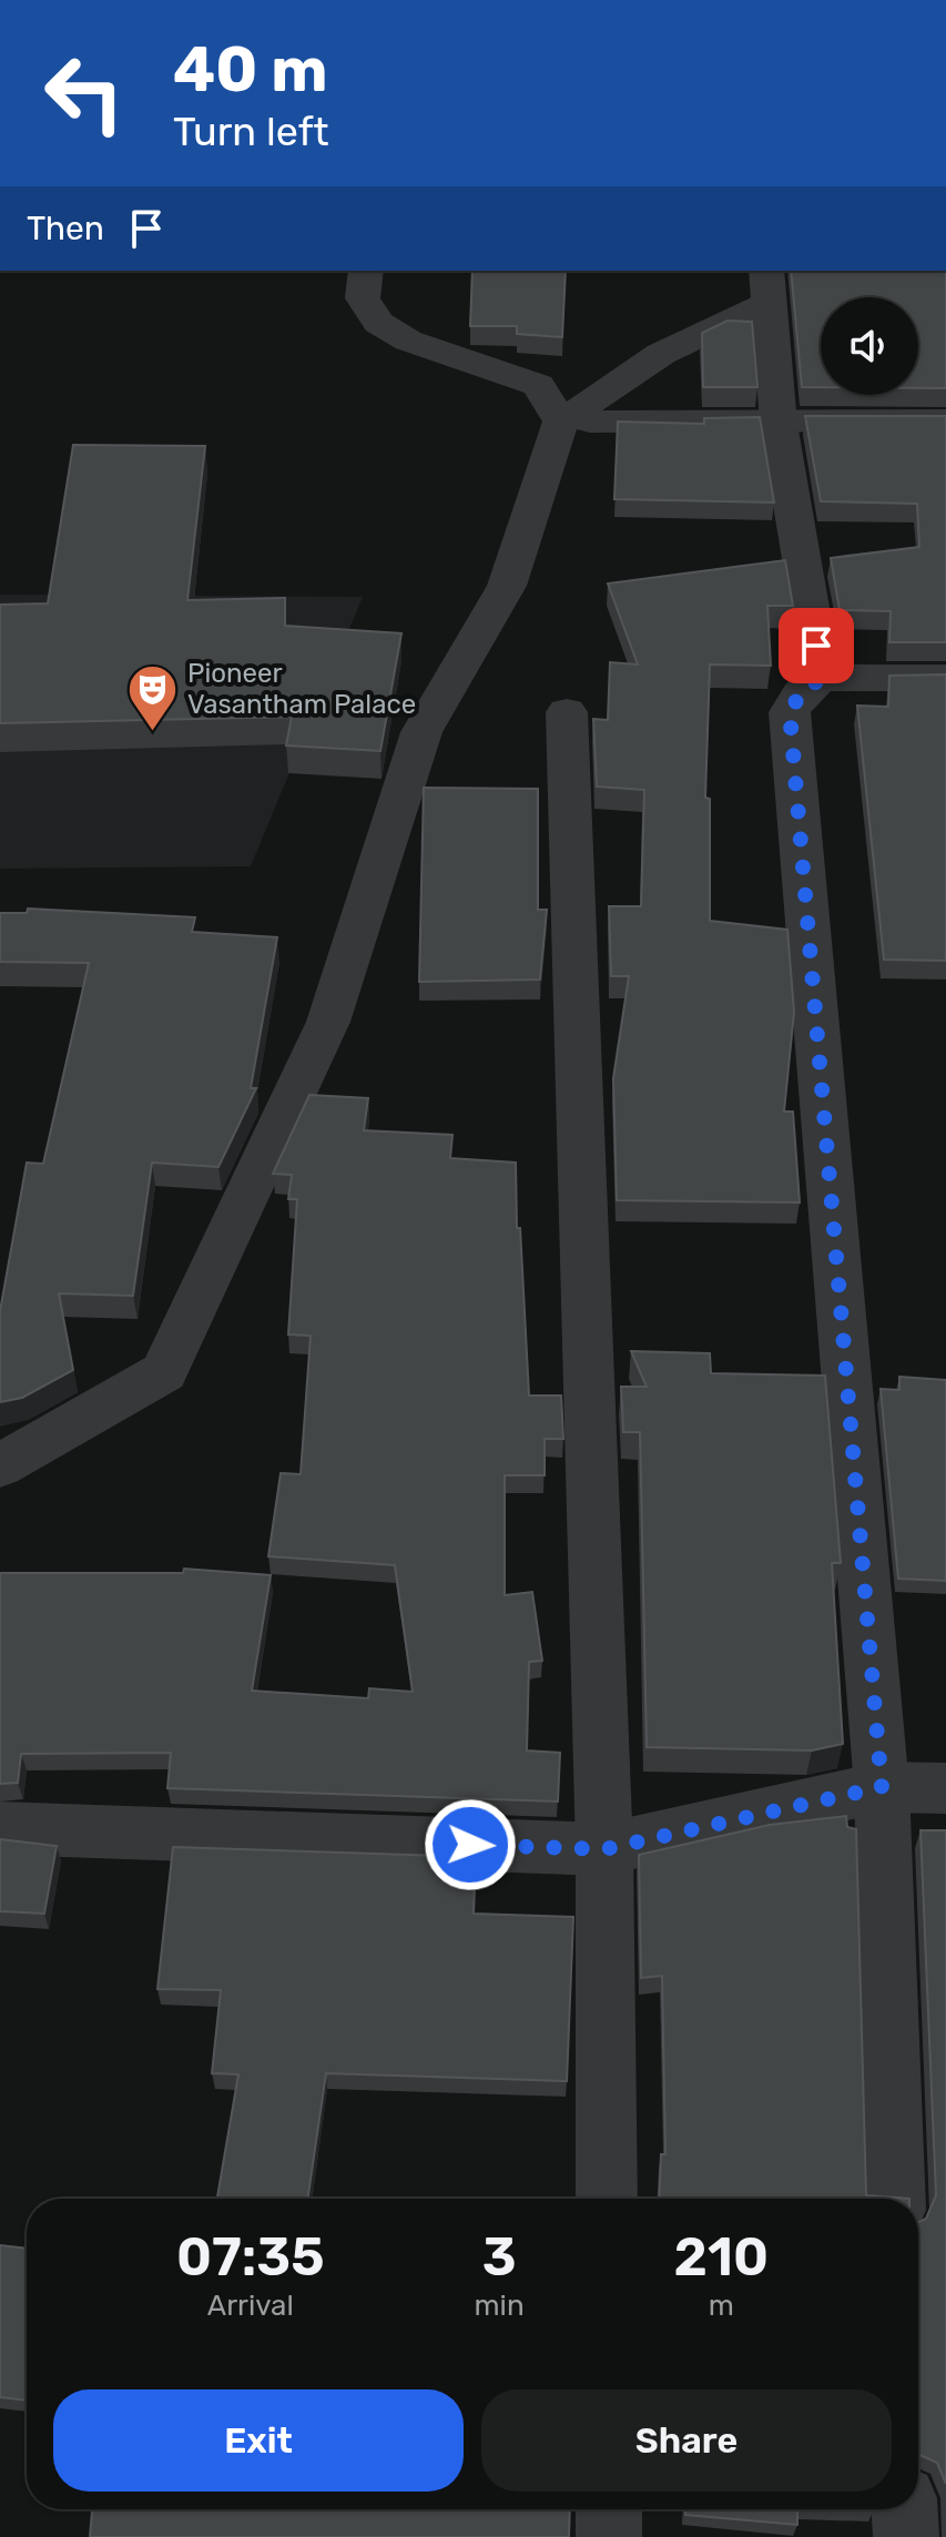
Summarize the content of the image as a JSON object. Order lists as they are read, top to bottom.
{
  "places": {
    "theatre": ["Pioneer Vasantham Palace"]
  },
  "page": {
    "turn": ["40 m", "Turn left"],
    "then": "Then",
    "eta": [
      "07:35",
      "Arrival",
      "3",
      "min",
      "210",
      "m"
    ],
    "buttons": ["Exit", "Share"]
  }
}
